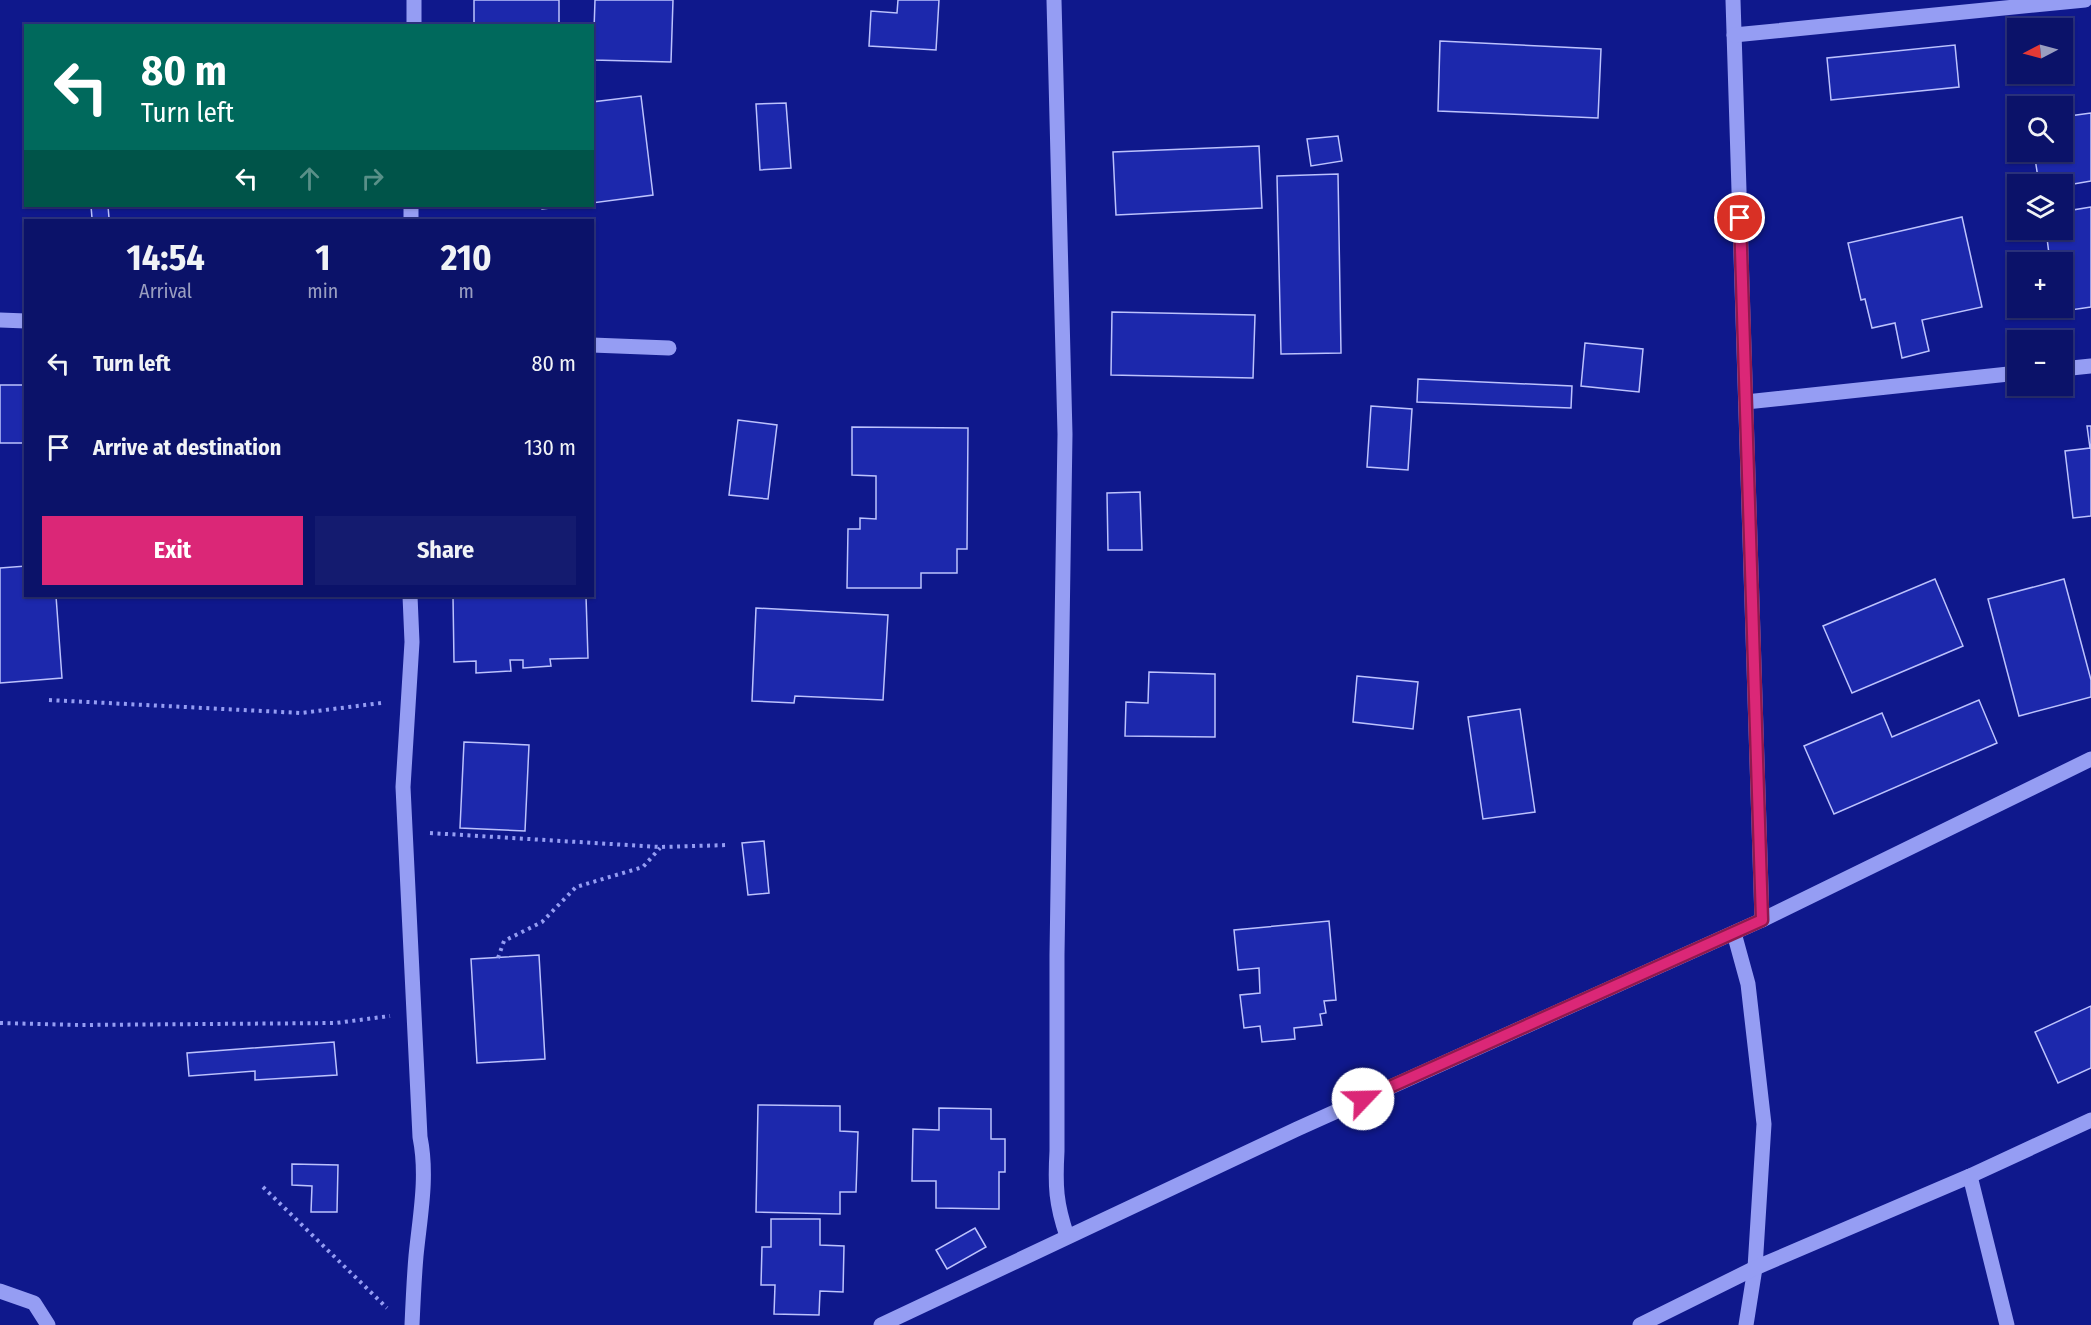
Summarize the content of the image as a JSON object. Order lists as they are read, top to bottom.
{
  "north": "left",
  "page": {
    "map_buttons": ["+", "−"],
    "turn": ["80 m", "Turn left"],
    "eta": [
      "14:54",
      "Arrival",
      "1",
      "min",
      "210",
      "m"
    ],
    "list": [
      {
        "name": "Turn left",
        "value": "80 m"
      },
      {
        "name": "Arrive at destination",
        "value": "130 m"
      }
    ],
    "buttons": ["Exit", "Share"]
  }
}
